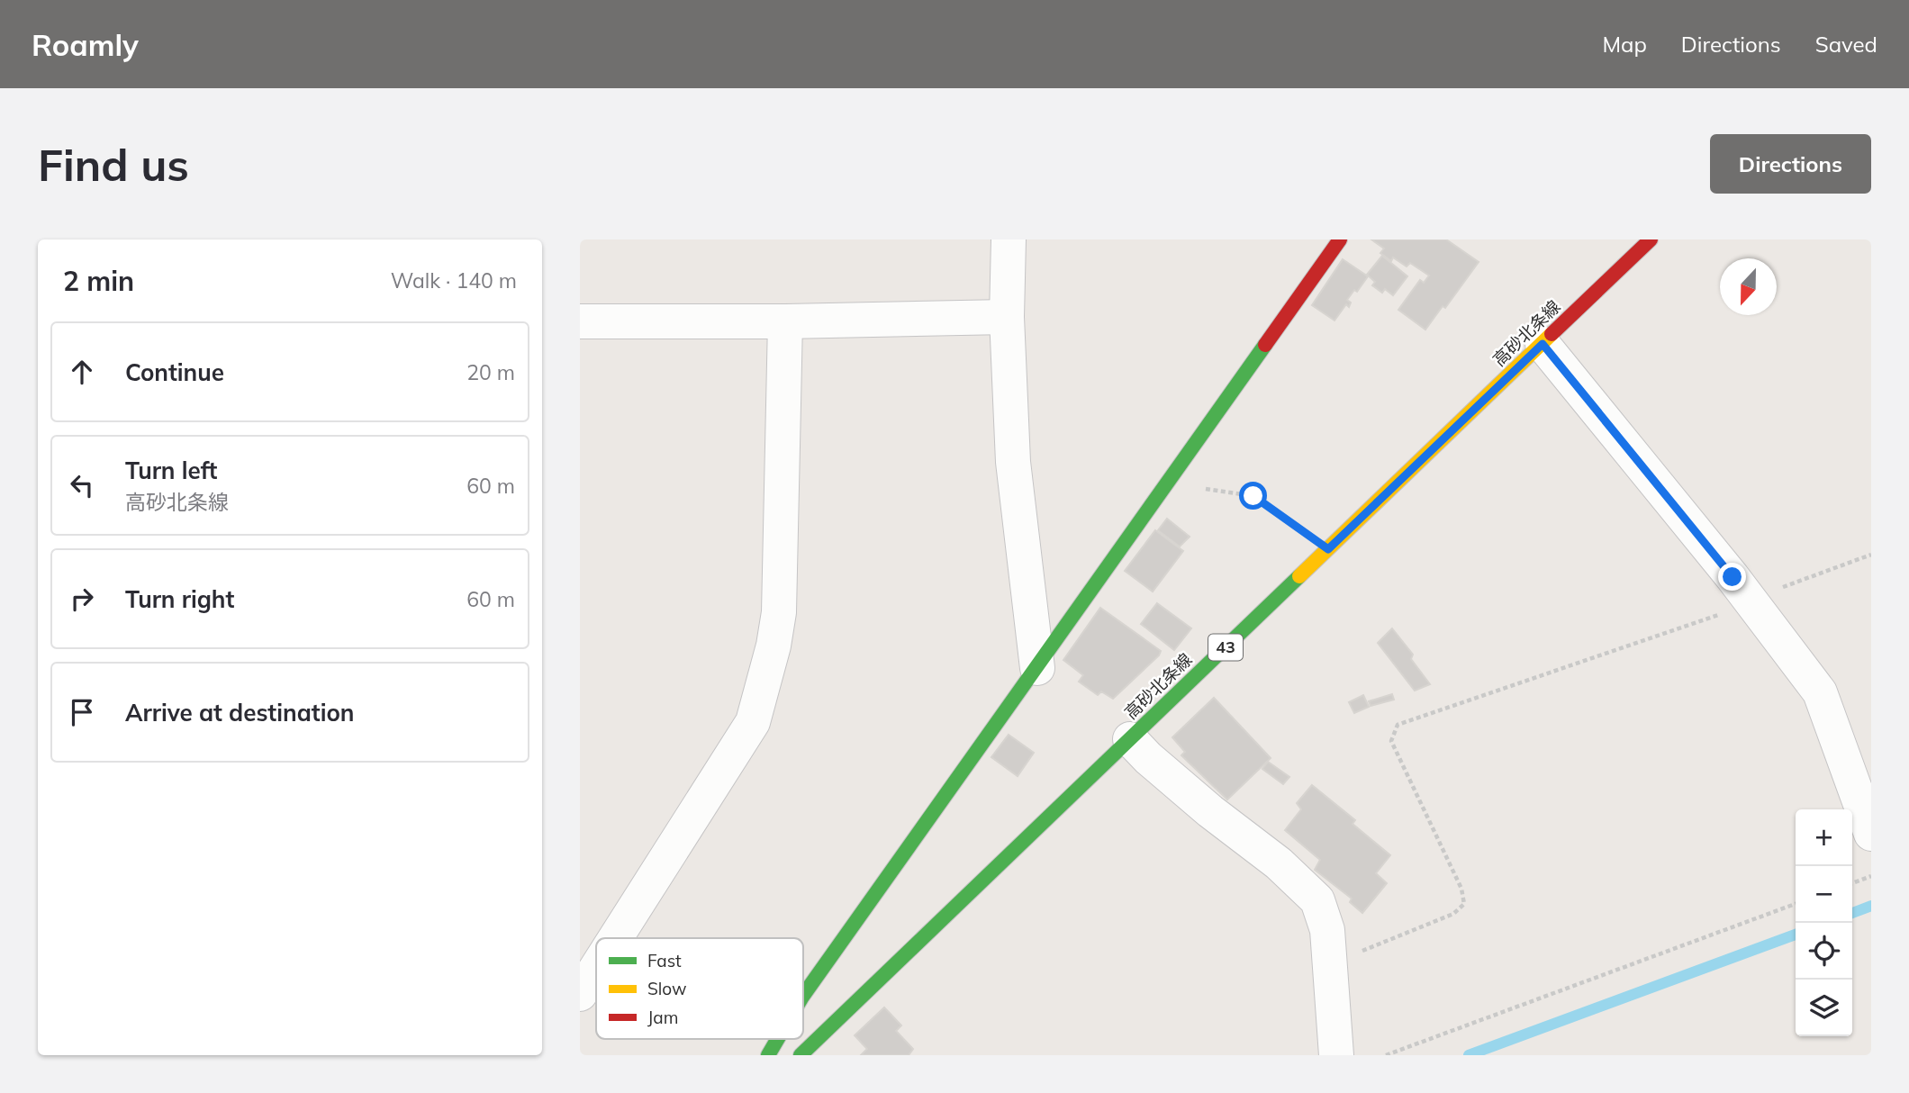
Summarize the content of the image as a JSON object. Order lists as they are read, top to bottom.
{
  "streets": {
    "main road": ["高砂北条線", "43"]
  },
  "legend": ["Fast", "Slow", "Jam"],
  "north": "bottom",
  "page": {
    "header": "Roamly",
    "nav": ["Map", "Directions", "Saved"],
    "buttons": "Directions",
    "title": "Find us",
    "heading": ["2 min", "Walk · 140 m"],
    "list": [
      ["Continue", "20 m"],
      ["Turn left", "高砂北条線", "60 m"],
      ["Turn right", "60 m"],
      "Arrive at destination"
    ],
    "map_buttons": ["+", "−"]
  }
}
